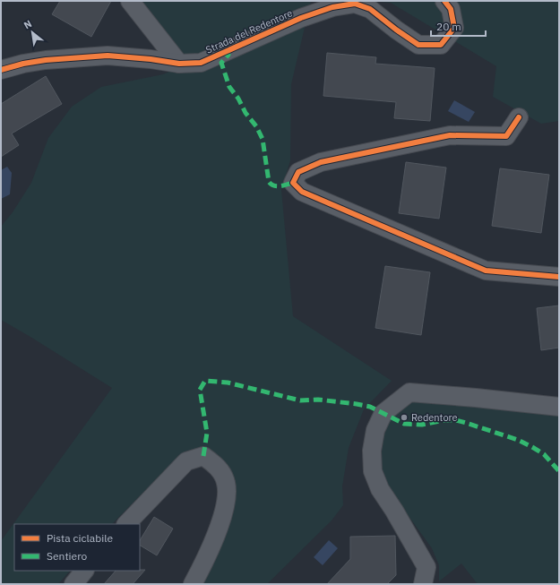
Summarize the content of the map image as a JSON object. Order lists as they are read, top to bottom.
{
  "streets": {
    "street": ["Strada del Redentore"]
  },
  "places": ["Redentore"],
  "legend": ["Pista ciclabile", "Sentiero"],
  "scale_bar": "20 m",
  "north": "top left"
}
